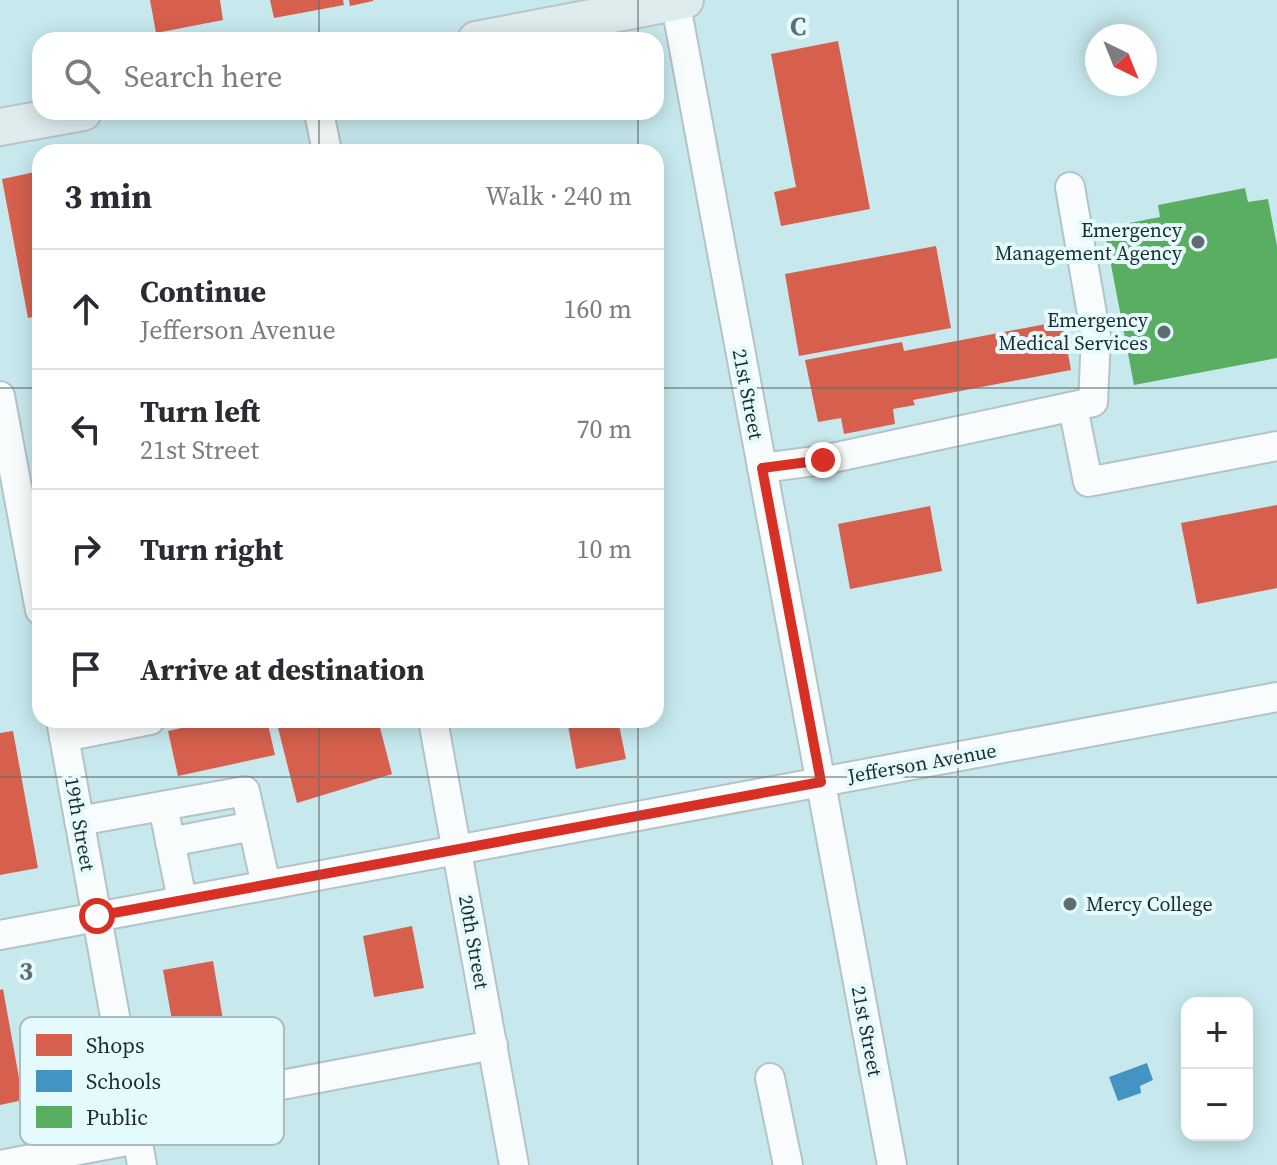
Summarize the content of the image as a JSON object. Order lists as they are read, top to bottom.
{
  "streets": {
    "street": [
      "21st Street",
      "Jefferson Avenue",
      "19th Street",
      "20th Street"
    ]
  },
  "crossings": [
    ["21st Street", "Jefferson Avenue"],
    ["Jefferson Avenue", "19th Street"],
    ["Jefferson Avenue", "20th Street"]
  ],
  "places": ["Emergency Management Agency", "Emergency Medical Services", "Mercy College"],
  "legend": ["Shops", "Schools", "Public"],
  "north": "bottom right",
  "page": {
    "search": "Search here",
    "heading": ["3 min", "Walk · 240 m"],
    "list": [
      ["Continue", "Jefferson Avenue", "160 m"],
      ["Turn left", "21st Street", "70 m"],
      ["Turn right", "10 m"],
      "Arrive at destination"
    ],
    "map_buttons": ["+", "−"]
  },
  "grid": {
    "columns": ["C"],
    "rows": ["3"]
  }
}
